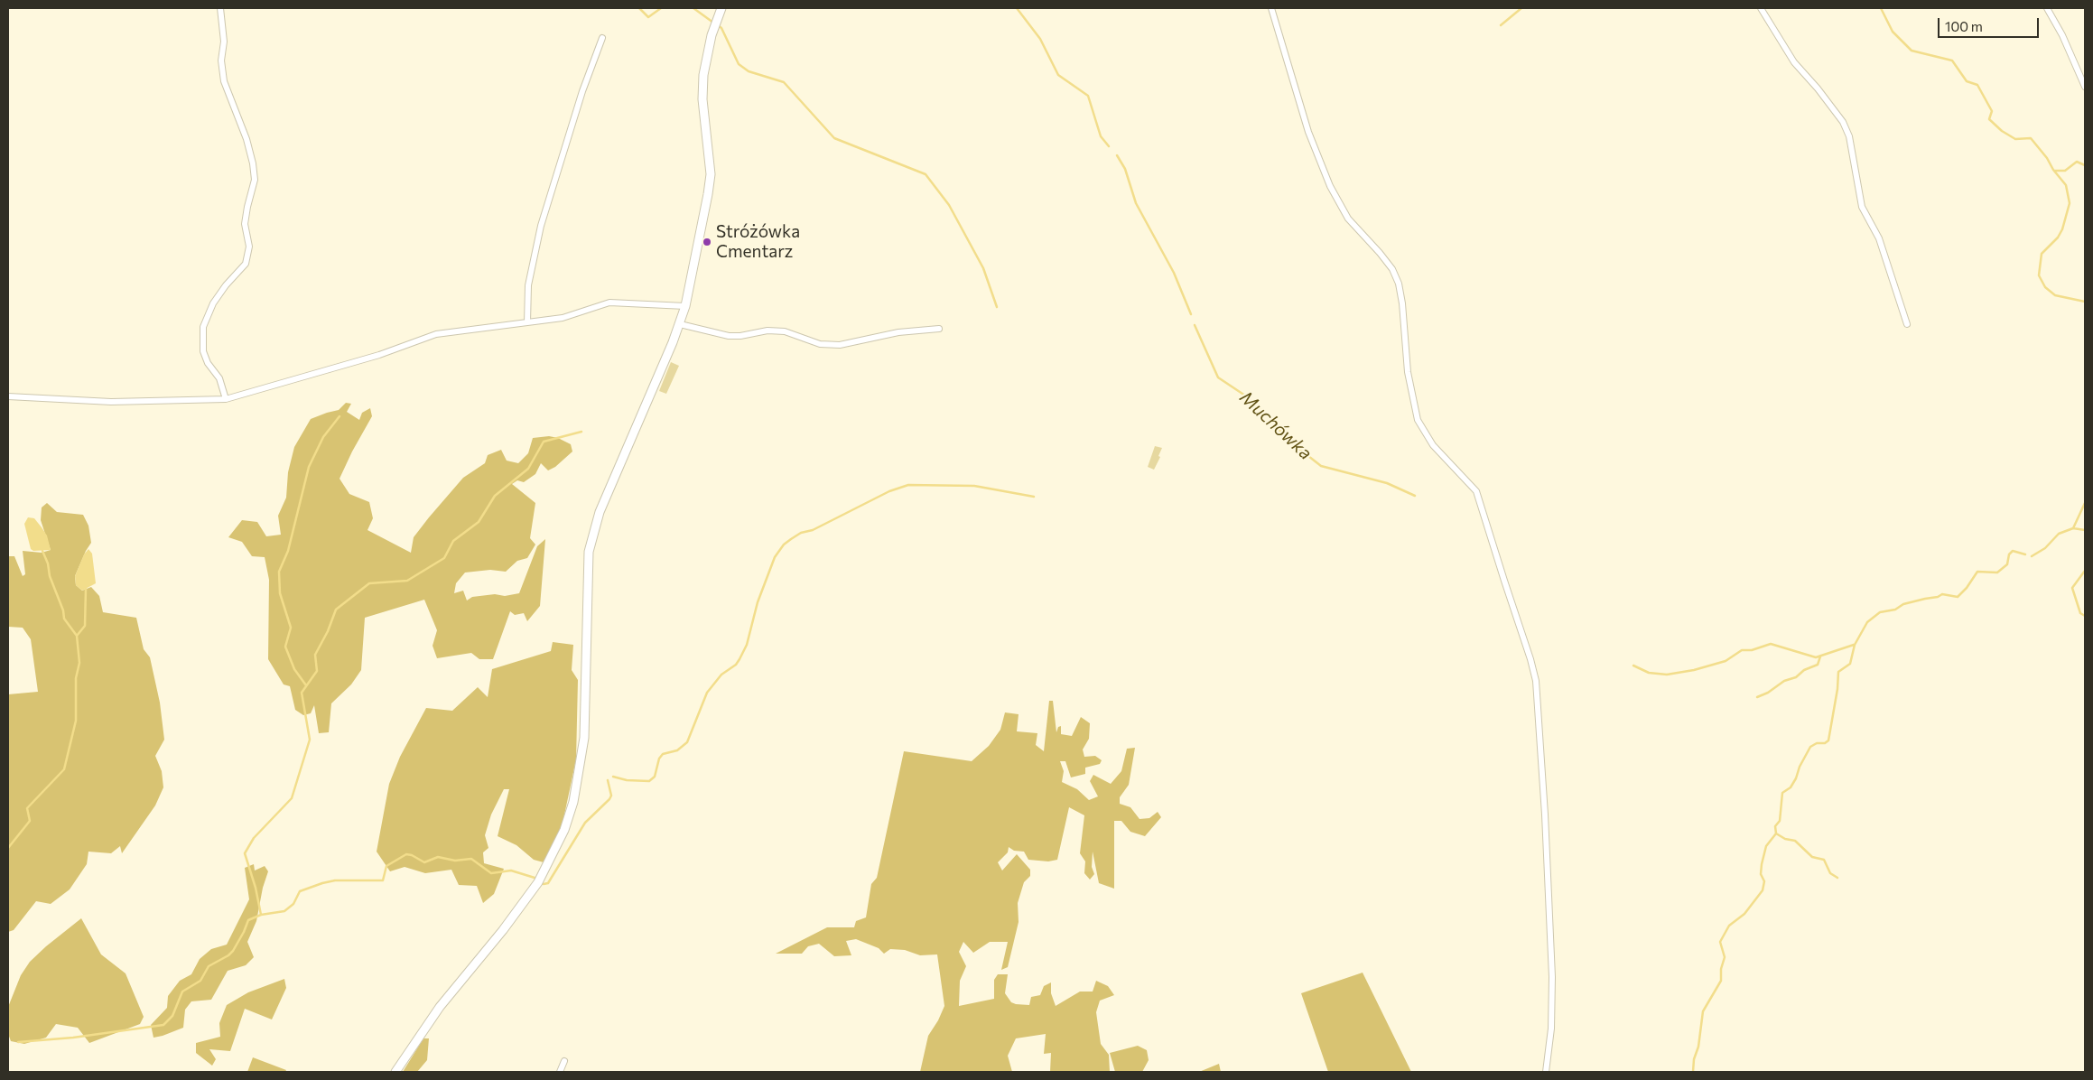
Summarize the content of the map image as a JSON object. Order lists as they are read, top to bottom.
{
  "water": ["Muchówka"],
  "places": ["Stróżówka Cmentarz"],
  "scale_bar": "100 m"
}
